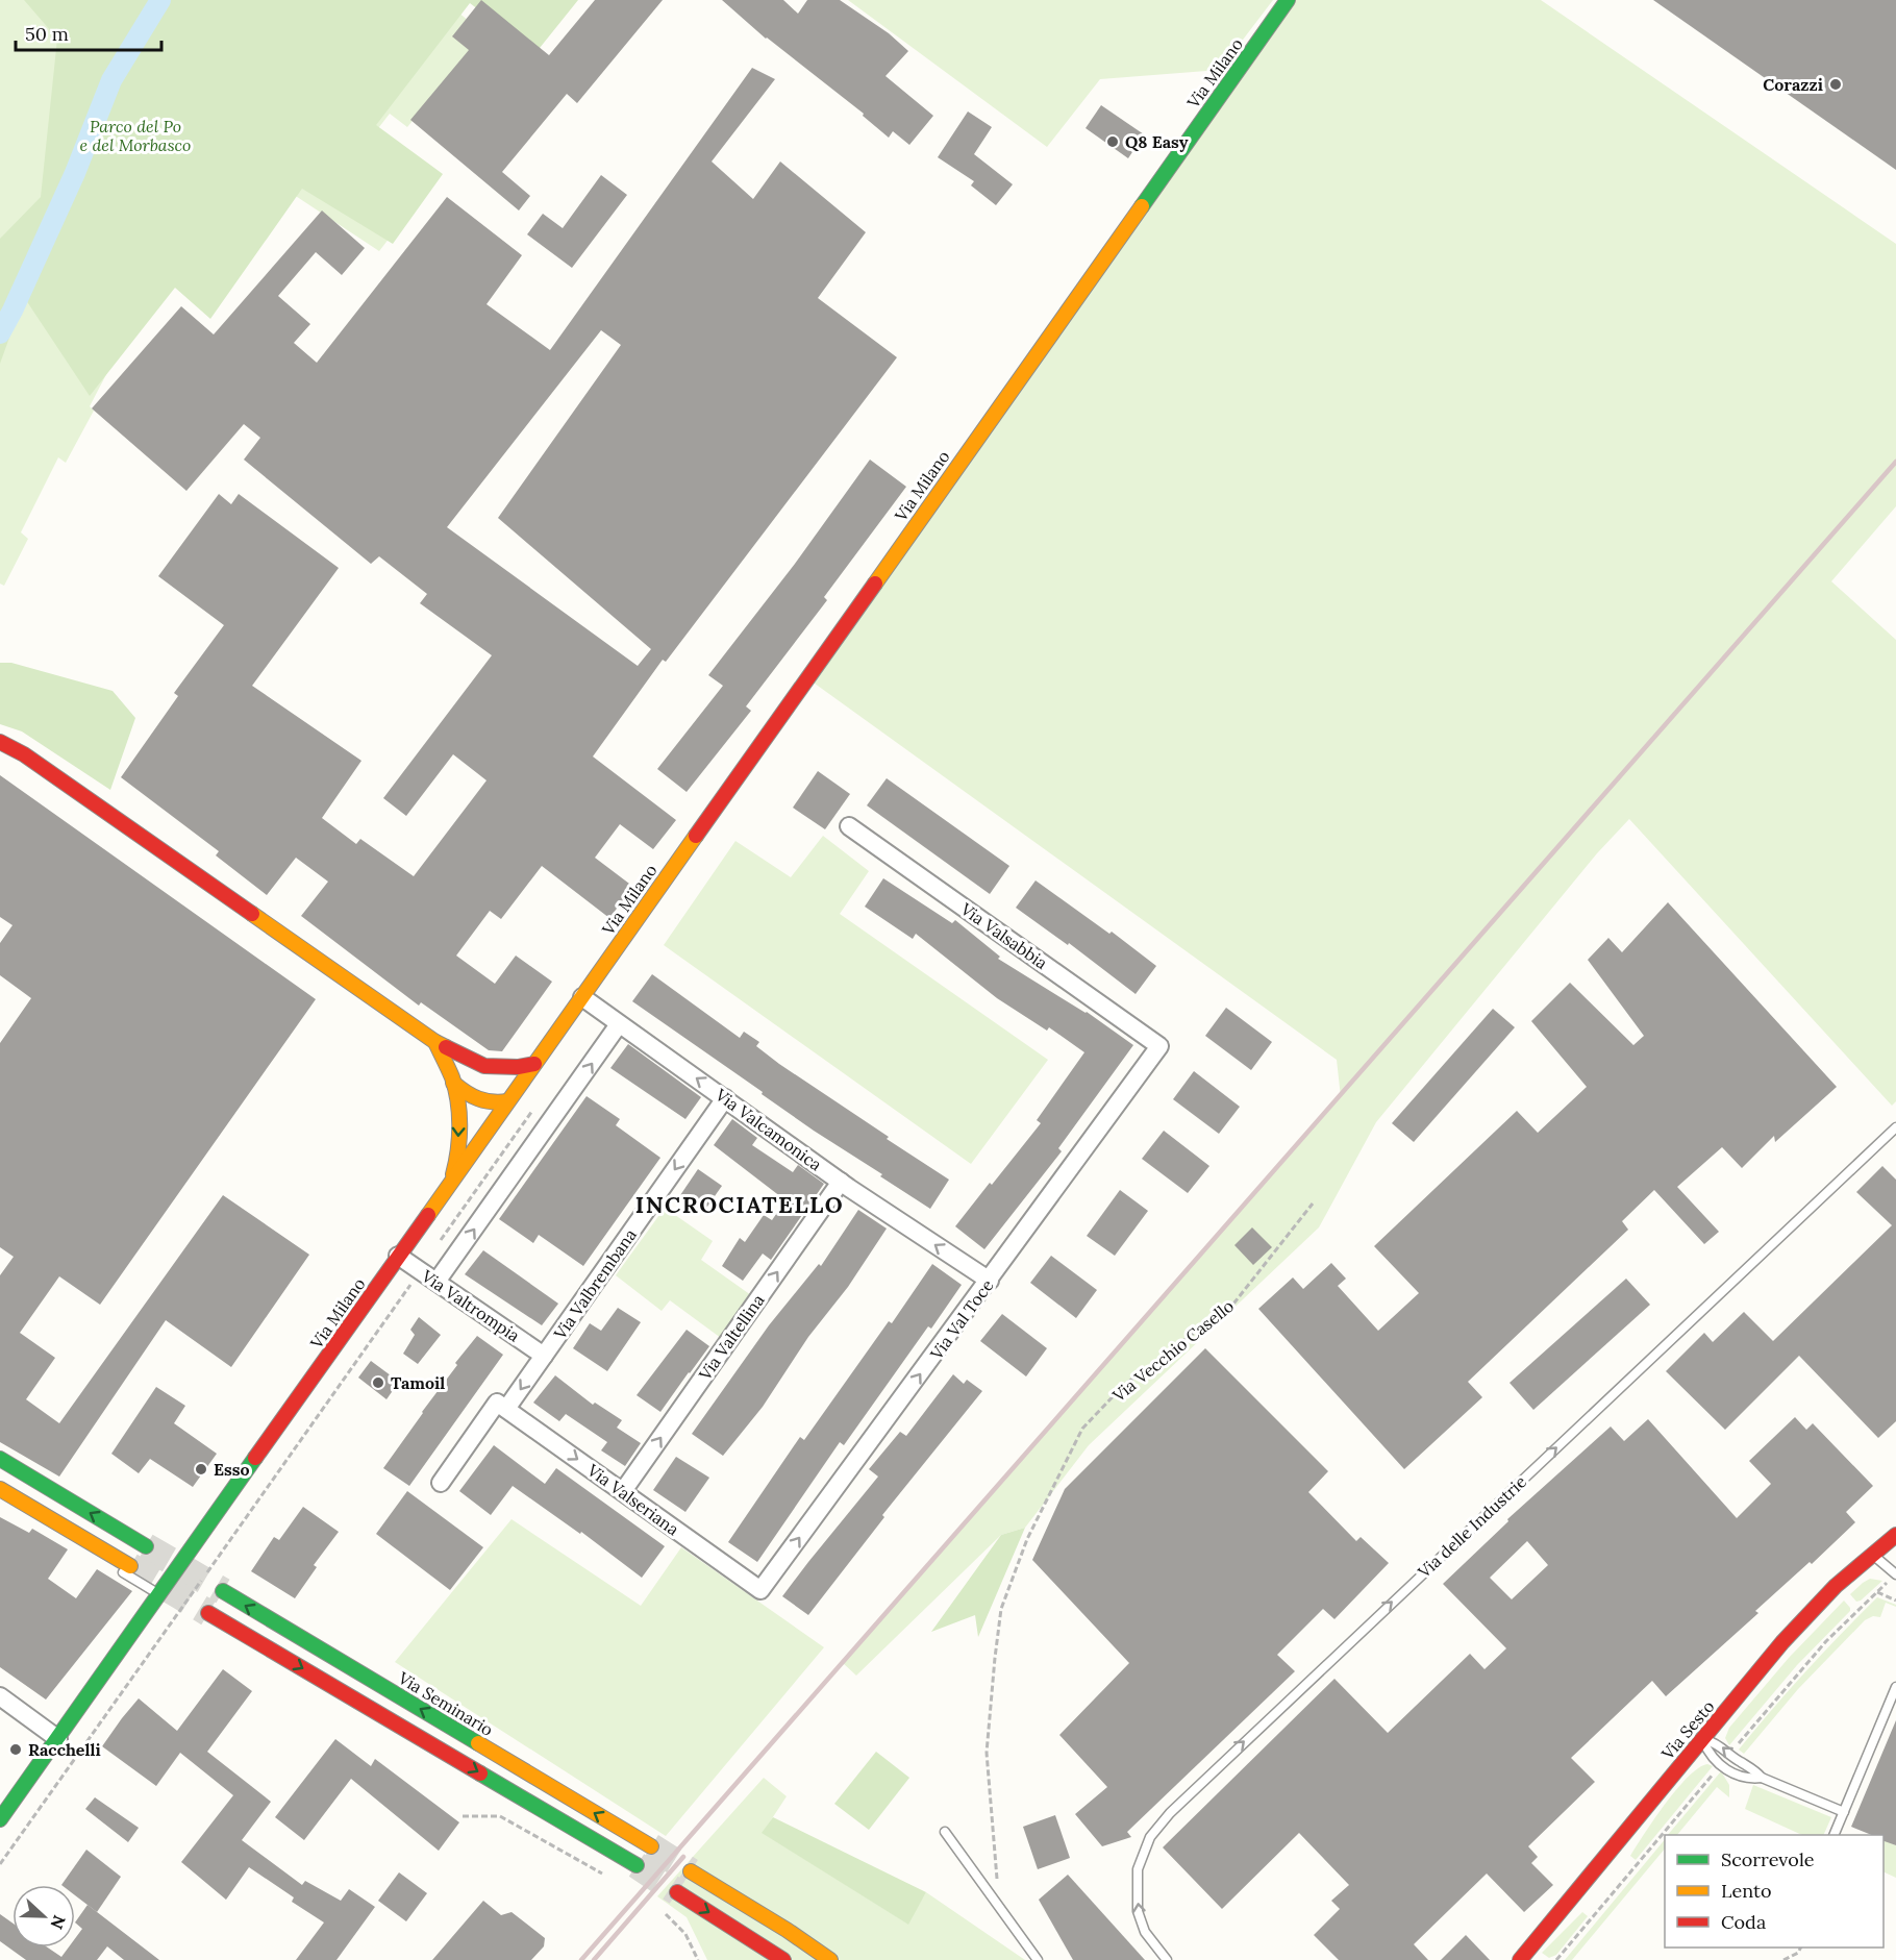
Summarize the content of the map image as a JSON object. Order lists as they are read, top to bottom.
{
  "streets": {
    "main road": ["Via Milano", "Via Seminario", "Via Sesto"],
    "street": [
      "Via Valsabbia",
      "Via Valcamonica",
      "Via Valbrembana",
      "Via Valtrompia",
      "Via Val Toce",
      "Via Valtellina",
      "Via Valseriana"
    ],
    "lane": ["Via delle Industrie"],
    "path": ["Via Vecchio Casello"]
  },
  "crossings": [
    ["Via Milano", "Via Valcamonica"],
    ["Via Milano", "Via Valtrompia"],
    ["Via Valsabbia", "Via Val Toce"],
    ["Via Valcamonica", "Via Valbrembana"],
    ["Via Valcamonica", "Via Val Toce"],
    ["Via Valcamonica", "Via Valtellina"],
    ["Via Valbrembana", "Via Valtrompia"],
    ["Via Valbrembana", "Via Valseriana"],
    ["Via Val Toce", "Via Valseriana"],
    ["Via Valtellina", "Via Valseriana"]
  ],
  "one_way": [
    "Via Valcamonica",
    "Via Val Toce",
    "Via Valtellina",
    "Via Valseriana",
    "Via delle Industrie"
  ],
  "districts": ["INCROCIATELLO"],
  "parks": ["Parco del Po e del Morbasco"],
  "places": [
    "Corazzi",
    "Q8 Easy",
    "Tamoil",
    "Esso",
    "Racchelli"
  ],
  "legend": ["Scorrevole", "Lento", "Coda"],
  "scale_bar": "50 m",
  "north": "right"
}
